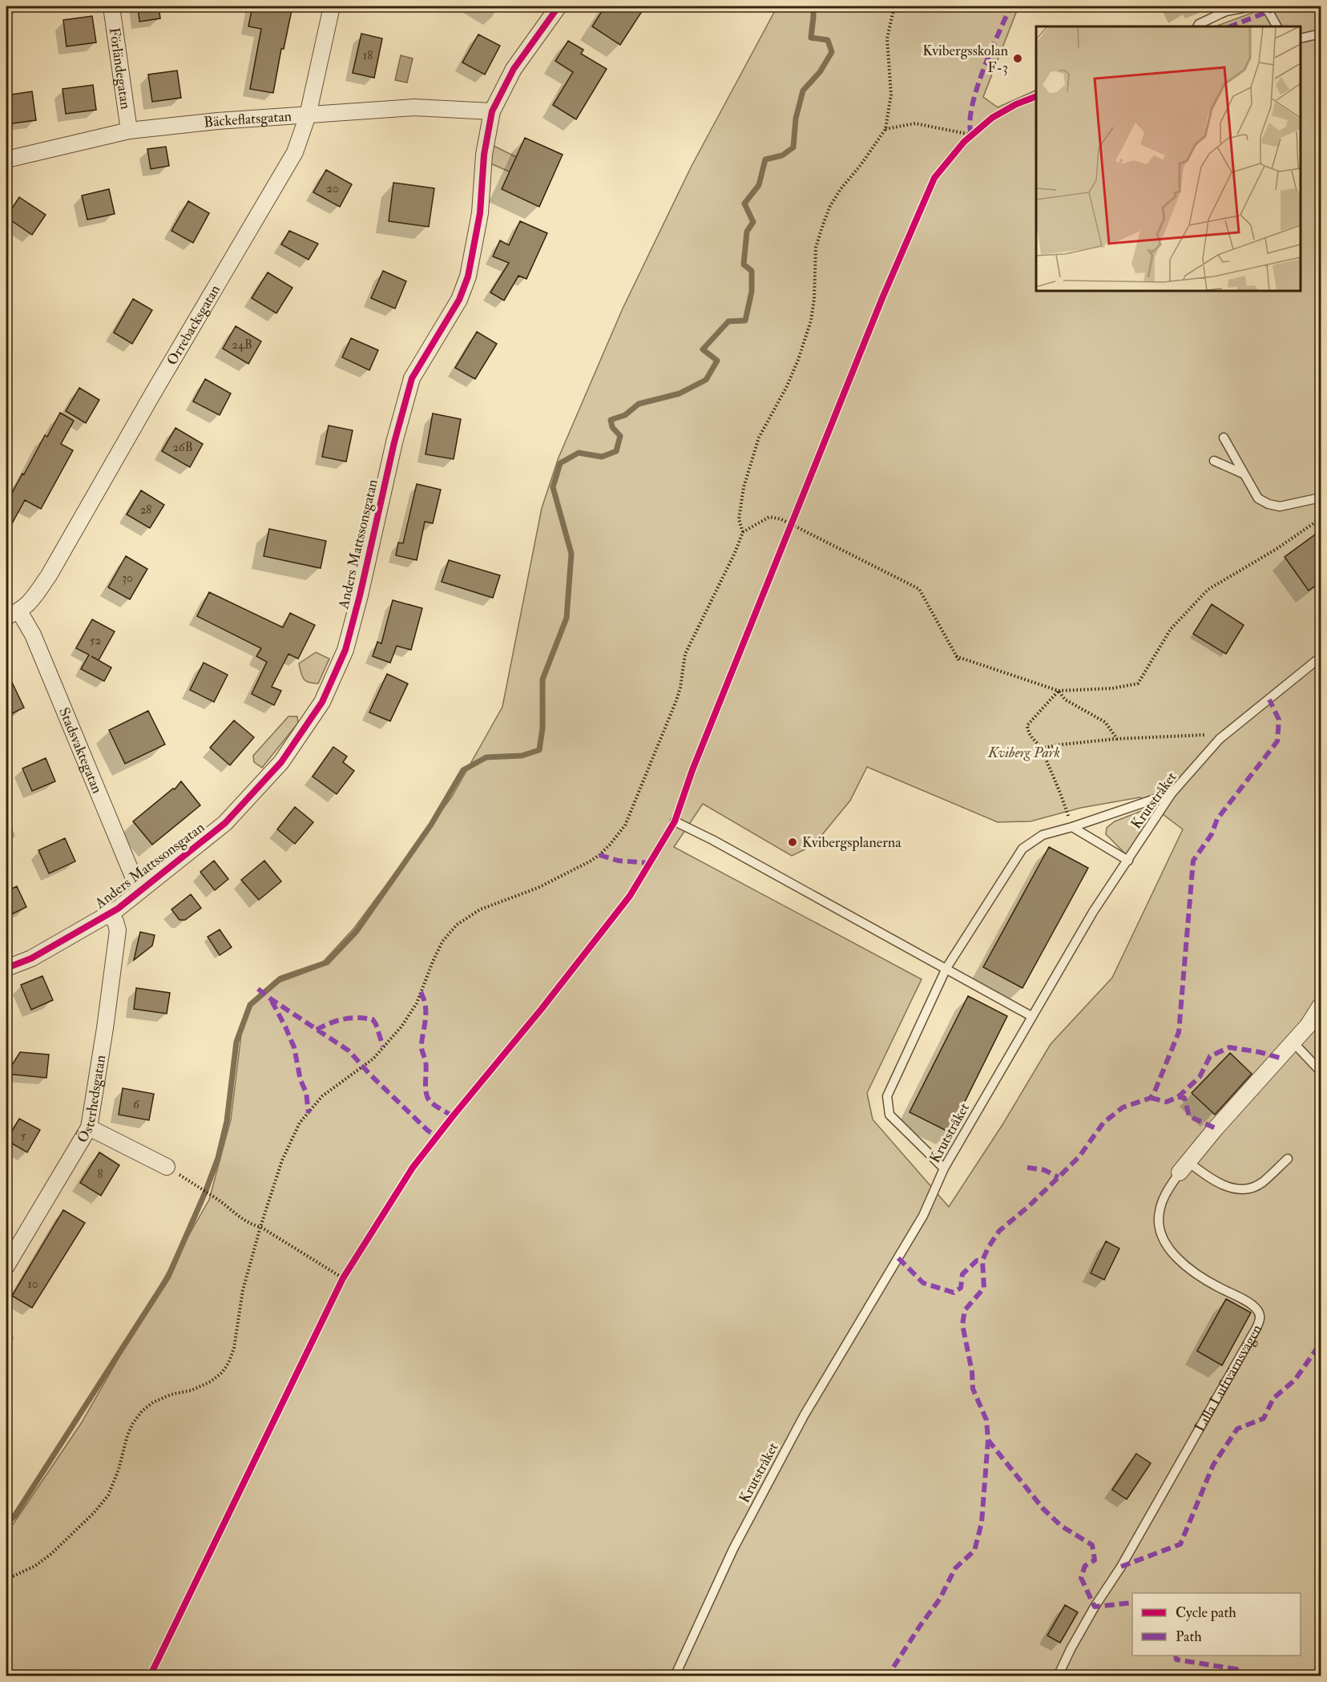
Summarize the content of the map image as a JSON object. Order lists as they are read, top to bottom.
{
  "streets": {
    "street": [
      "Förländegatan",
      "Bäckeflatsgatan",
      "Orrebacksgatan",
      "Anders Mattssonsgatan",
      "Stadsvaktegatan",
      "Österhedsgatan",
      "Lilla Luftvärnsvägen"
    ],
    "lane": ["Krutstråket"]
  },
  "crossings": [
    ["Förländegatan", "Bäckeflatsgatan"],
    ["Bäckeflatsgatan", "Orrebacksgatan"],
    ["Bäckeflatsgatan", "Anders Mattssonsgatan"],
    ["Orrebacksgatan", "Stadsvaktegatan"],
    ["Anders Mattssonsgatan", "Stadsvaktegatan"],
    ["Anders Mattssonsgatan", "Österhedsgatan"]
  ],
  "parks": ["Kviberg Park"],
  "places": ["Kvibergsskolan F-3", "Kvibergsplanerna"],
  "house_numbers": [
    "18",
    "20",
    "24B",
    "26B",
    "28",
    "30",
    "52",
    "6",
    "5",
    "8",
    "10"
  ],
  "legend": ["Cycle path", "Path"]
}
